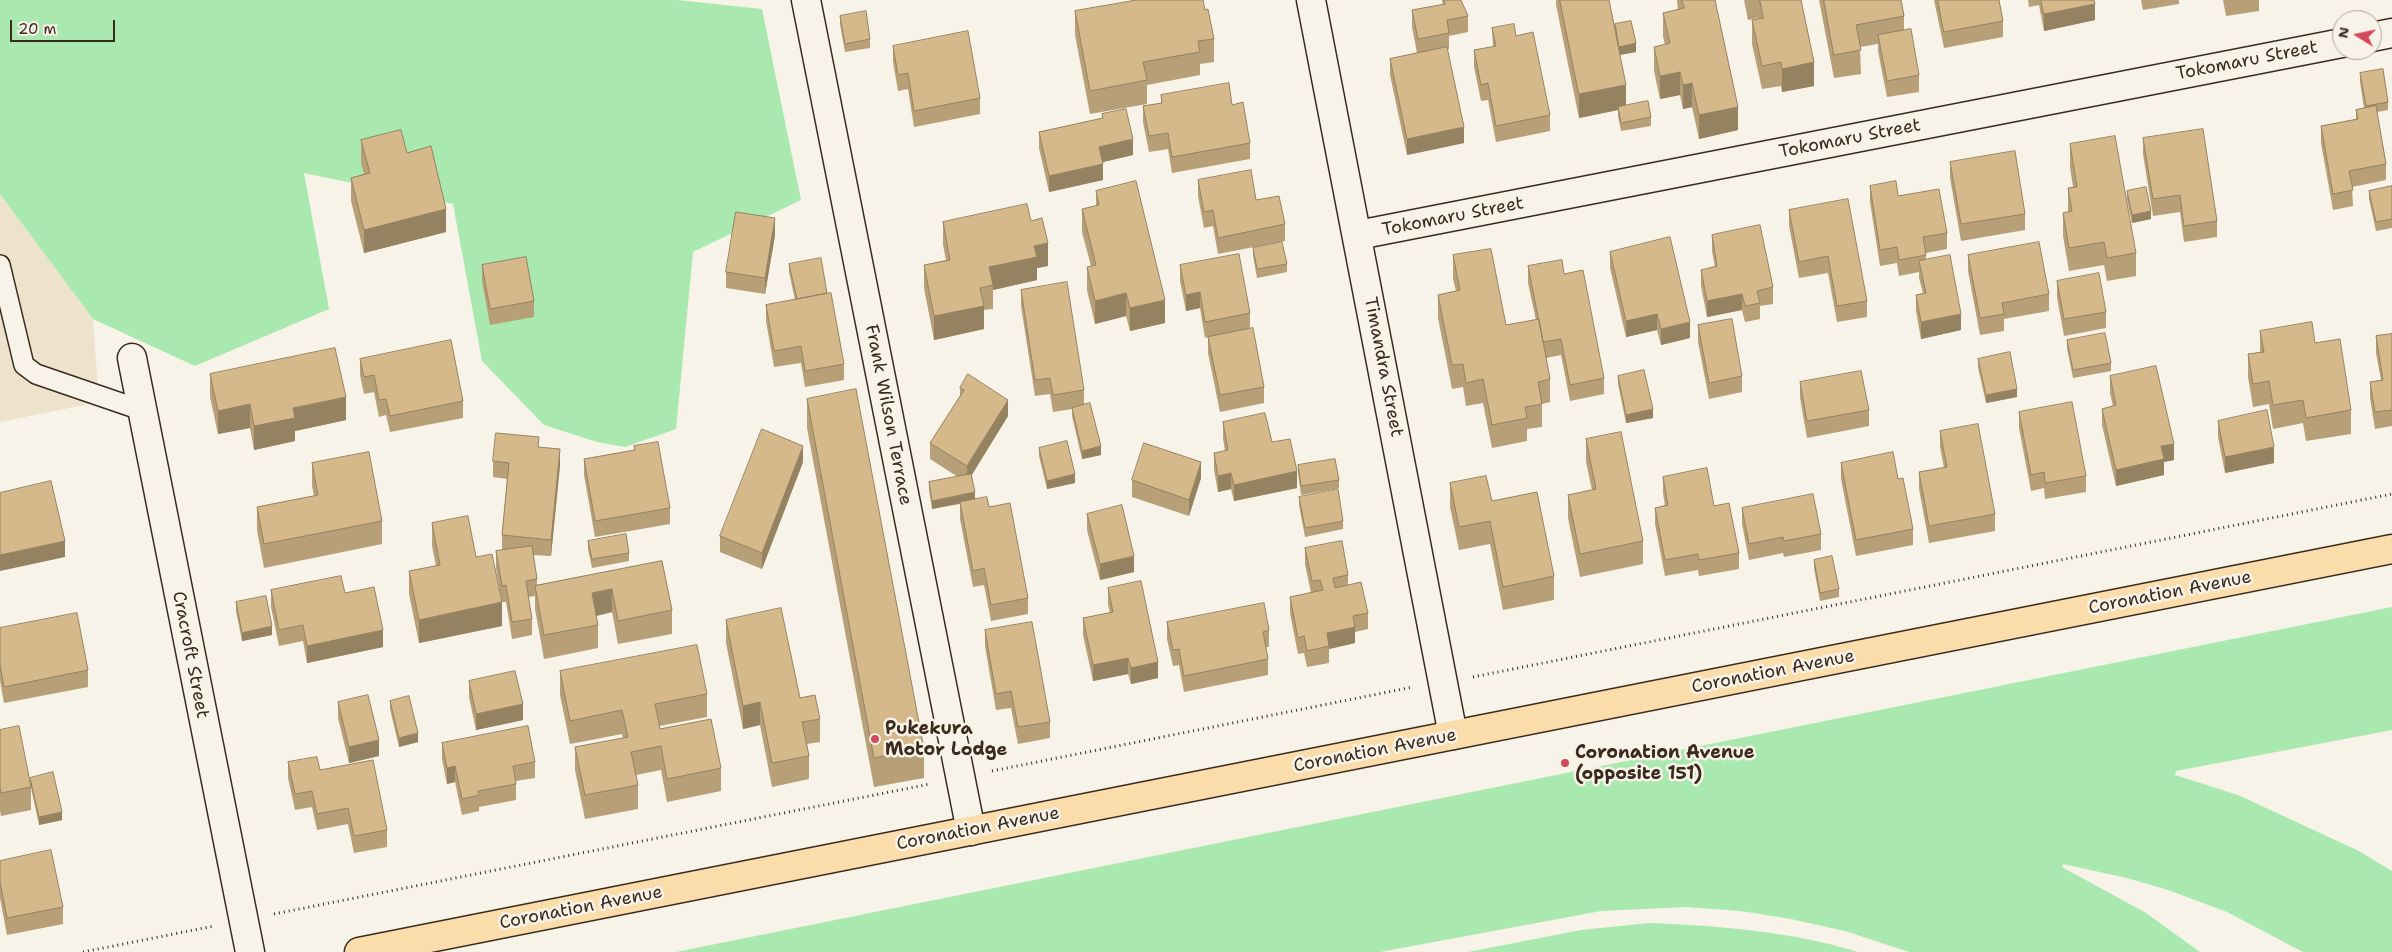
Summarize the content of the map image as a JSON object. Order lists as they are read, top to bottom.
{
  "streets": {
    "highway": ["Coronation Avenue"],
    "street": [
      "Tokomaru Street",
      "Timandra Street",
      "Frank Wilson Terrace",
      "Cracroft Street"
    ]
  },
  "crossings": [
    ["Tokomaru Street", "Timandra Street"],
    ["Timandra Street", "Coronation Avenue"],
    ["Frank Wilson Terrace", "Coronation Avenue"]
  ],
  "places": ["Pukekura Motor Lodge", "Coronation Avenue (opposite 151)"],
  "scale_bar": "20 m",
  "north": "left"
}
